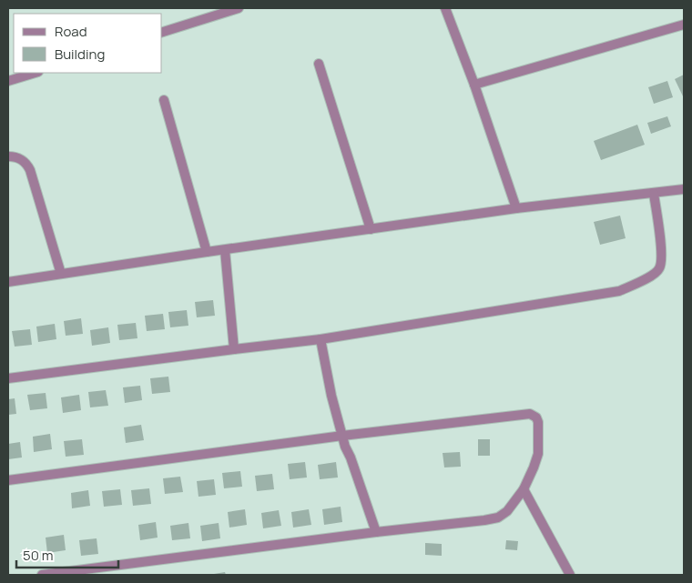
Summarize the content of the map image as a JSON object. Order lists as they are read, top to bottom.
{
  "legend": ["Road", "Building"],
  "scale_bar": "50 m"
}
